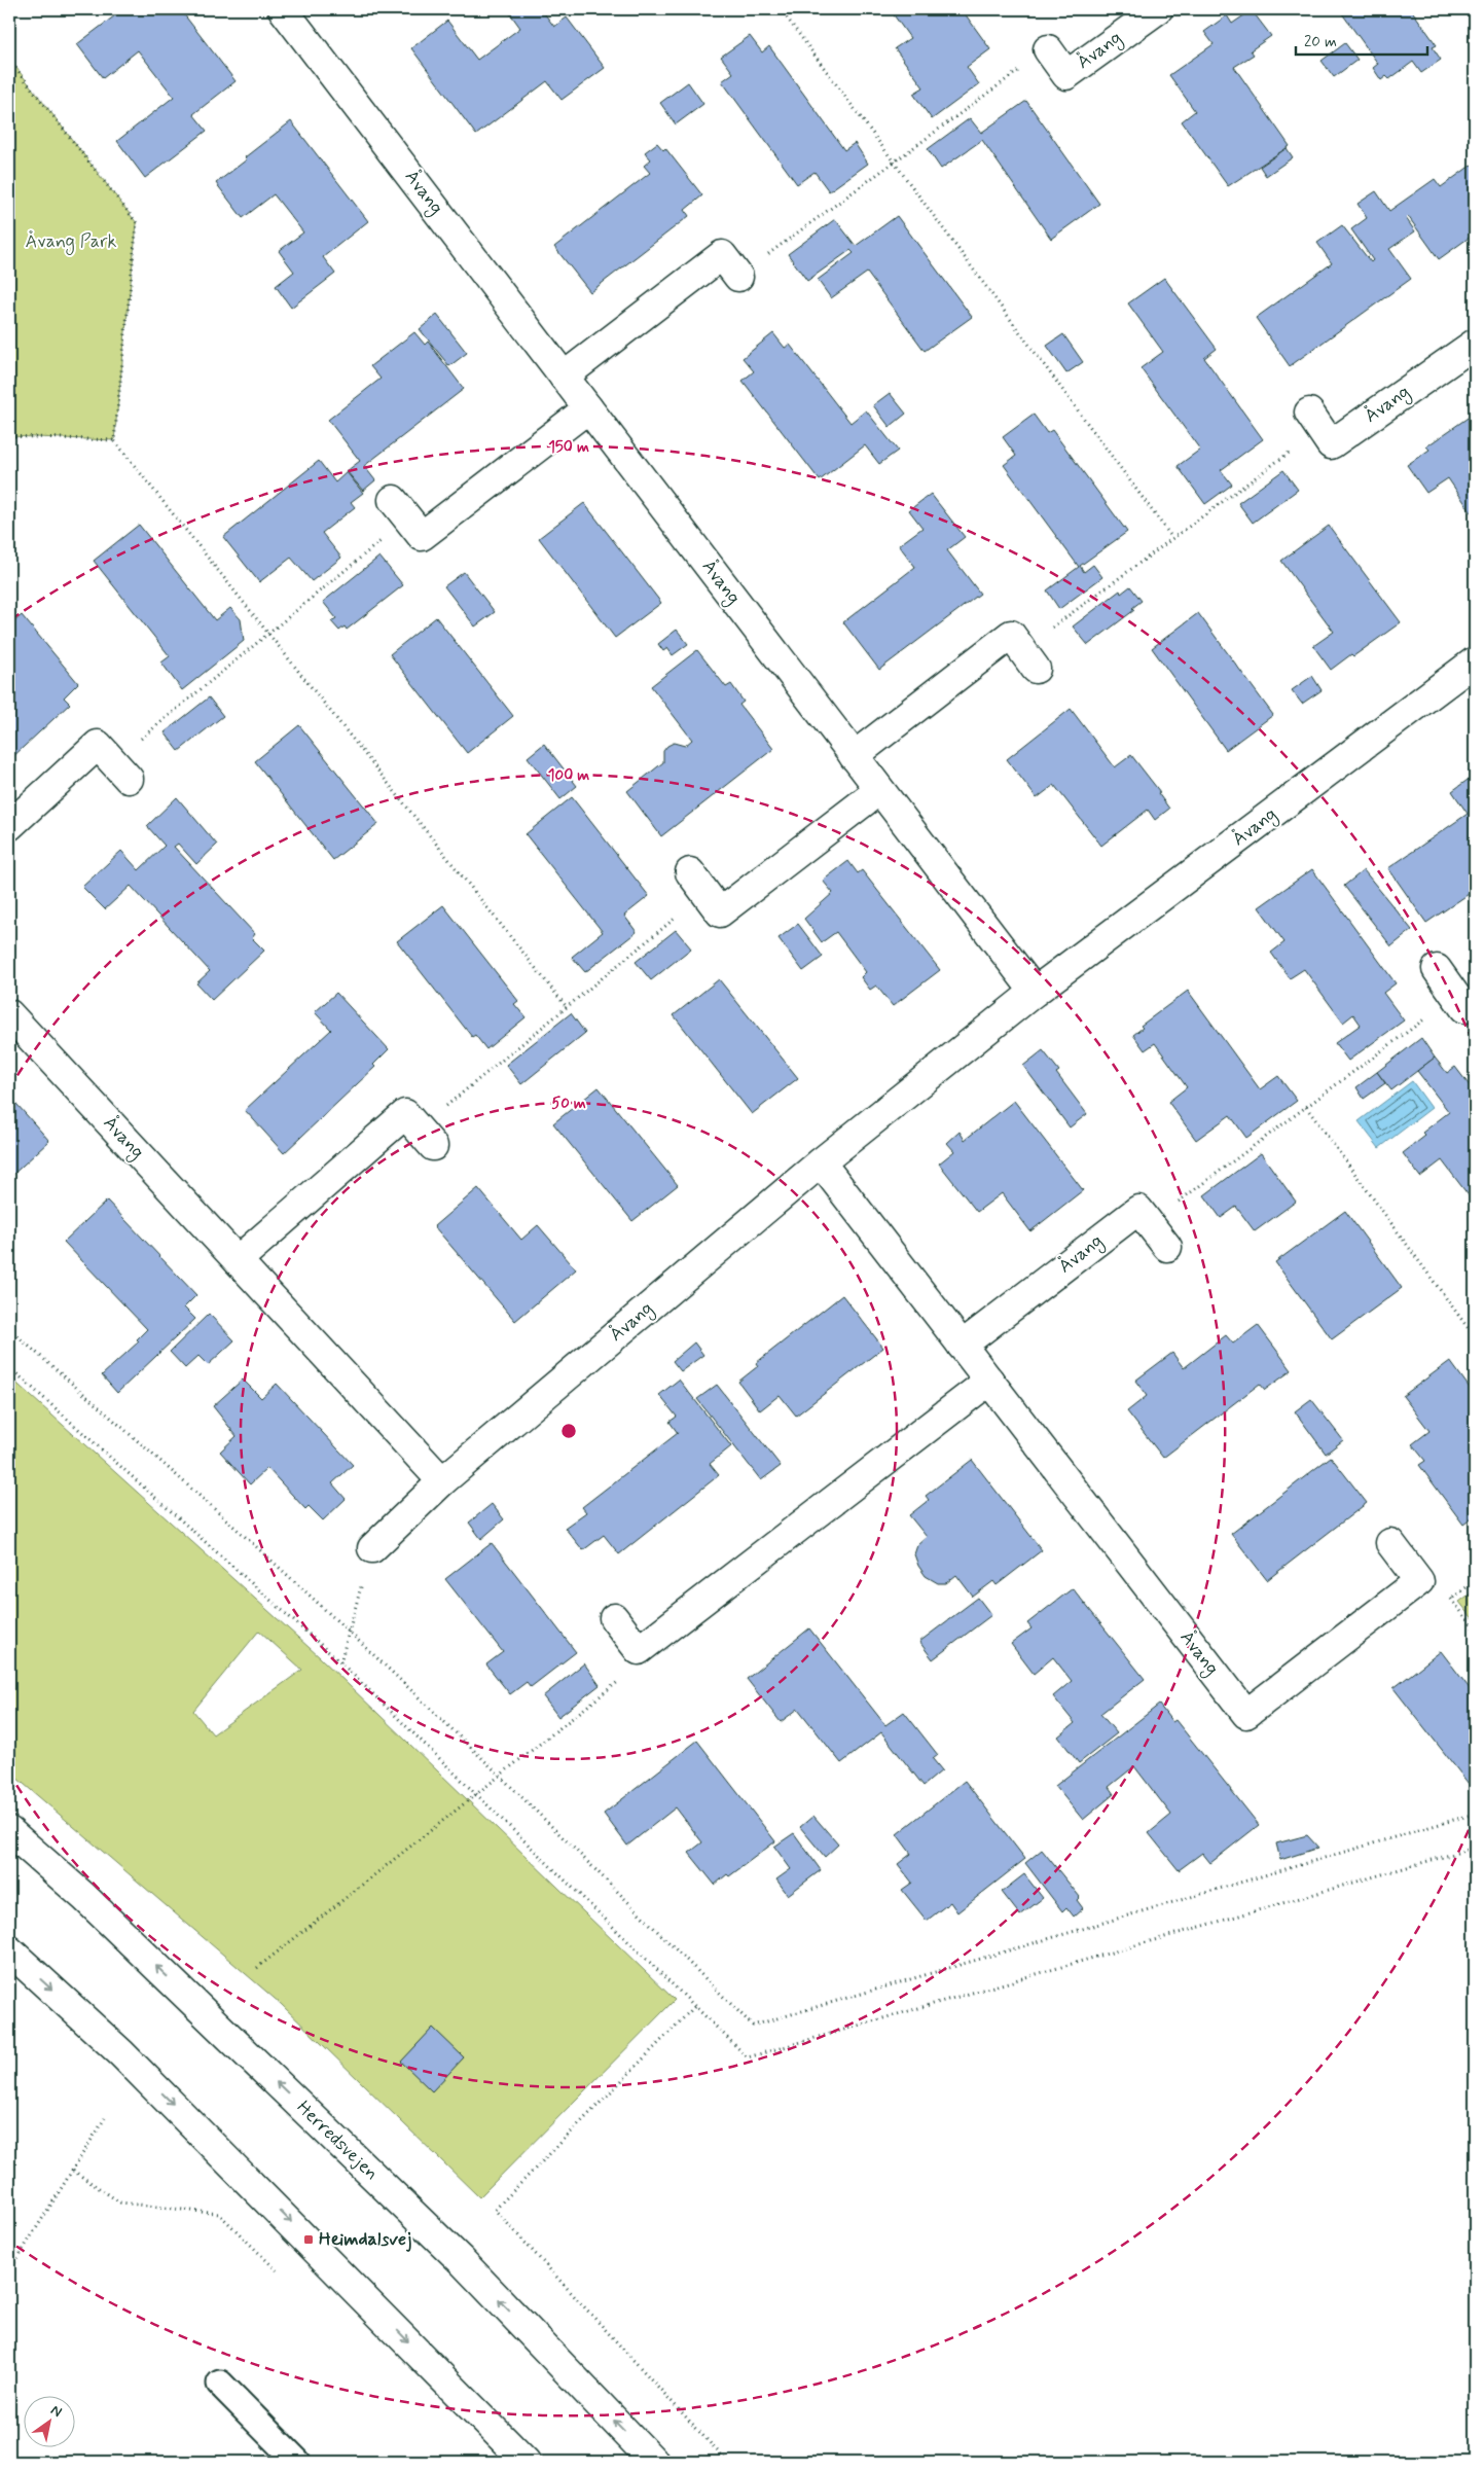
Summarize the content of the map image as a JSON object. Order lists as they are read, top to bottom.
{
  "streets": {
    "street": ["Åvang", "Herredsvejen"]
  },
  "parks": ["Åvang Park"],
  "places": {
    "transit": ["Heimdalsvej"]
  },
  "scale_bar": "20 m",
  "north": "top right",
  "rings": ["150 m", "100 m", "50 m"]
}
